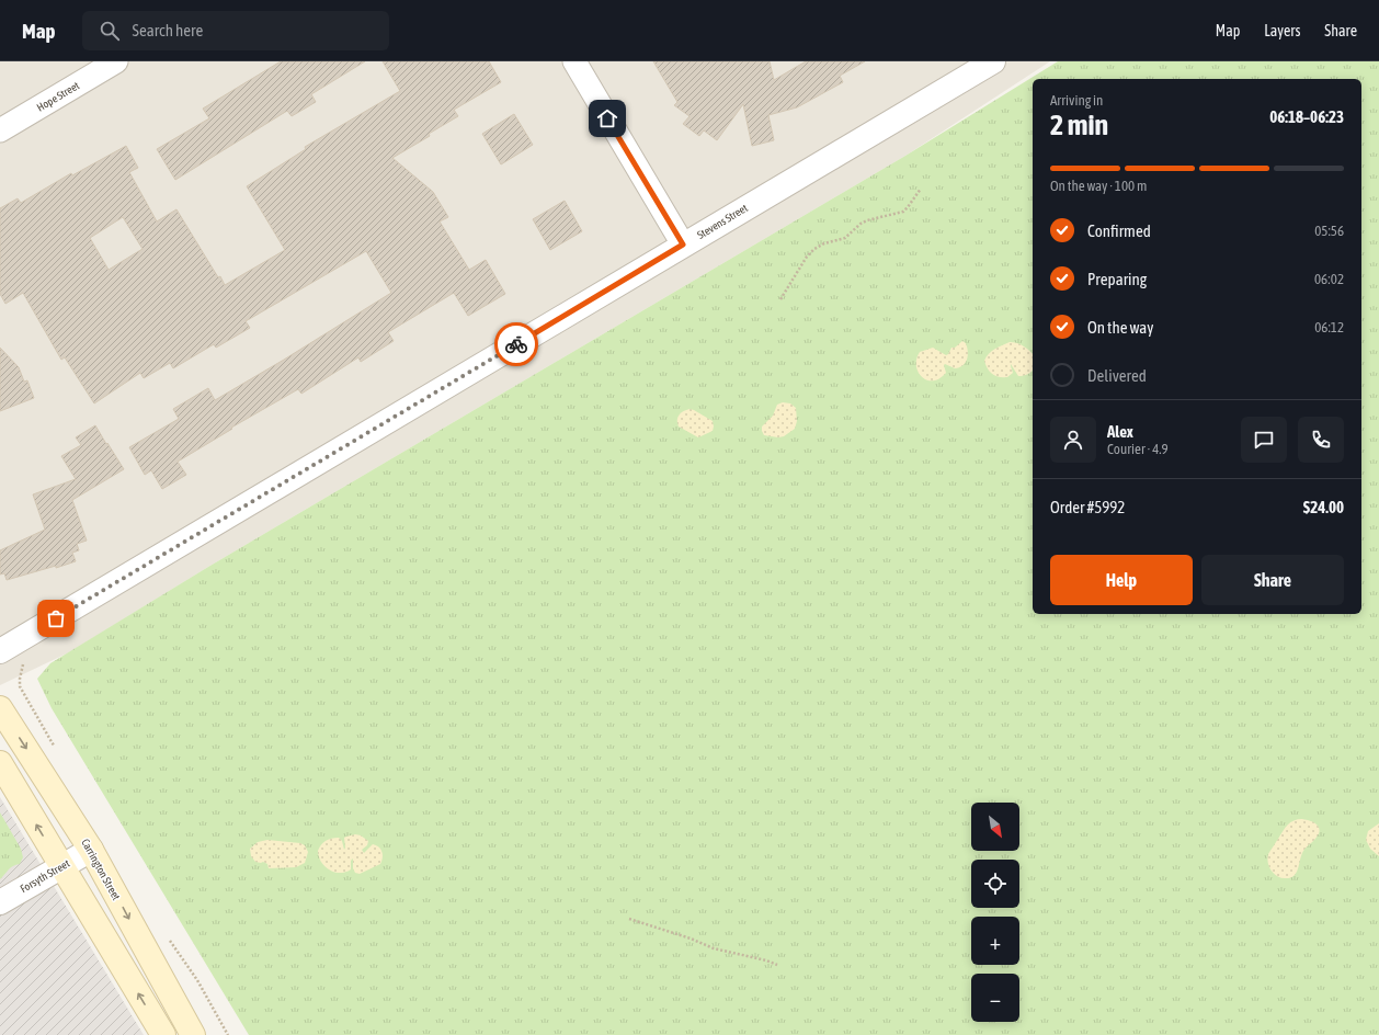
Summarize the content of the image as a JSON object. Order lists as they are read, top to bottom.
{
  "streets": {
    "main road": ["Carrington Street"],
    "street": ["Hope Street", "Stevens Street", "Forsyth Street"]
  },
  "crossings": [
    ["Carrington Street", "Forsyth Street"]
  ],
  "north": "bottom right",
  "page": {
    "header": "Map",
    "search": "Search here",
    "nav": ["Map", "Layers", "Share"],
    "heading": ["2 min", "Arriving in", "06:18–06:23"],
    "panel": [
      "Alex",
      "Courier · 4.9",
      "Order #5992",
      "$24.00"
    ],
    "bar": "On the way · 100 m",
    "list": [
      ["Confirmed", "05:56"],
      ["Preparing", "06:02"],
      ["On the way", "06:12"],
      "Delivered"
    ],
    "buttons": ["Help", "Share"],
    "map_buttons": ["+", "−"]
  }
}
